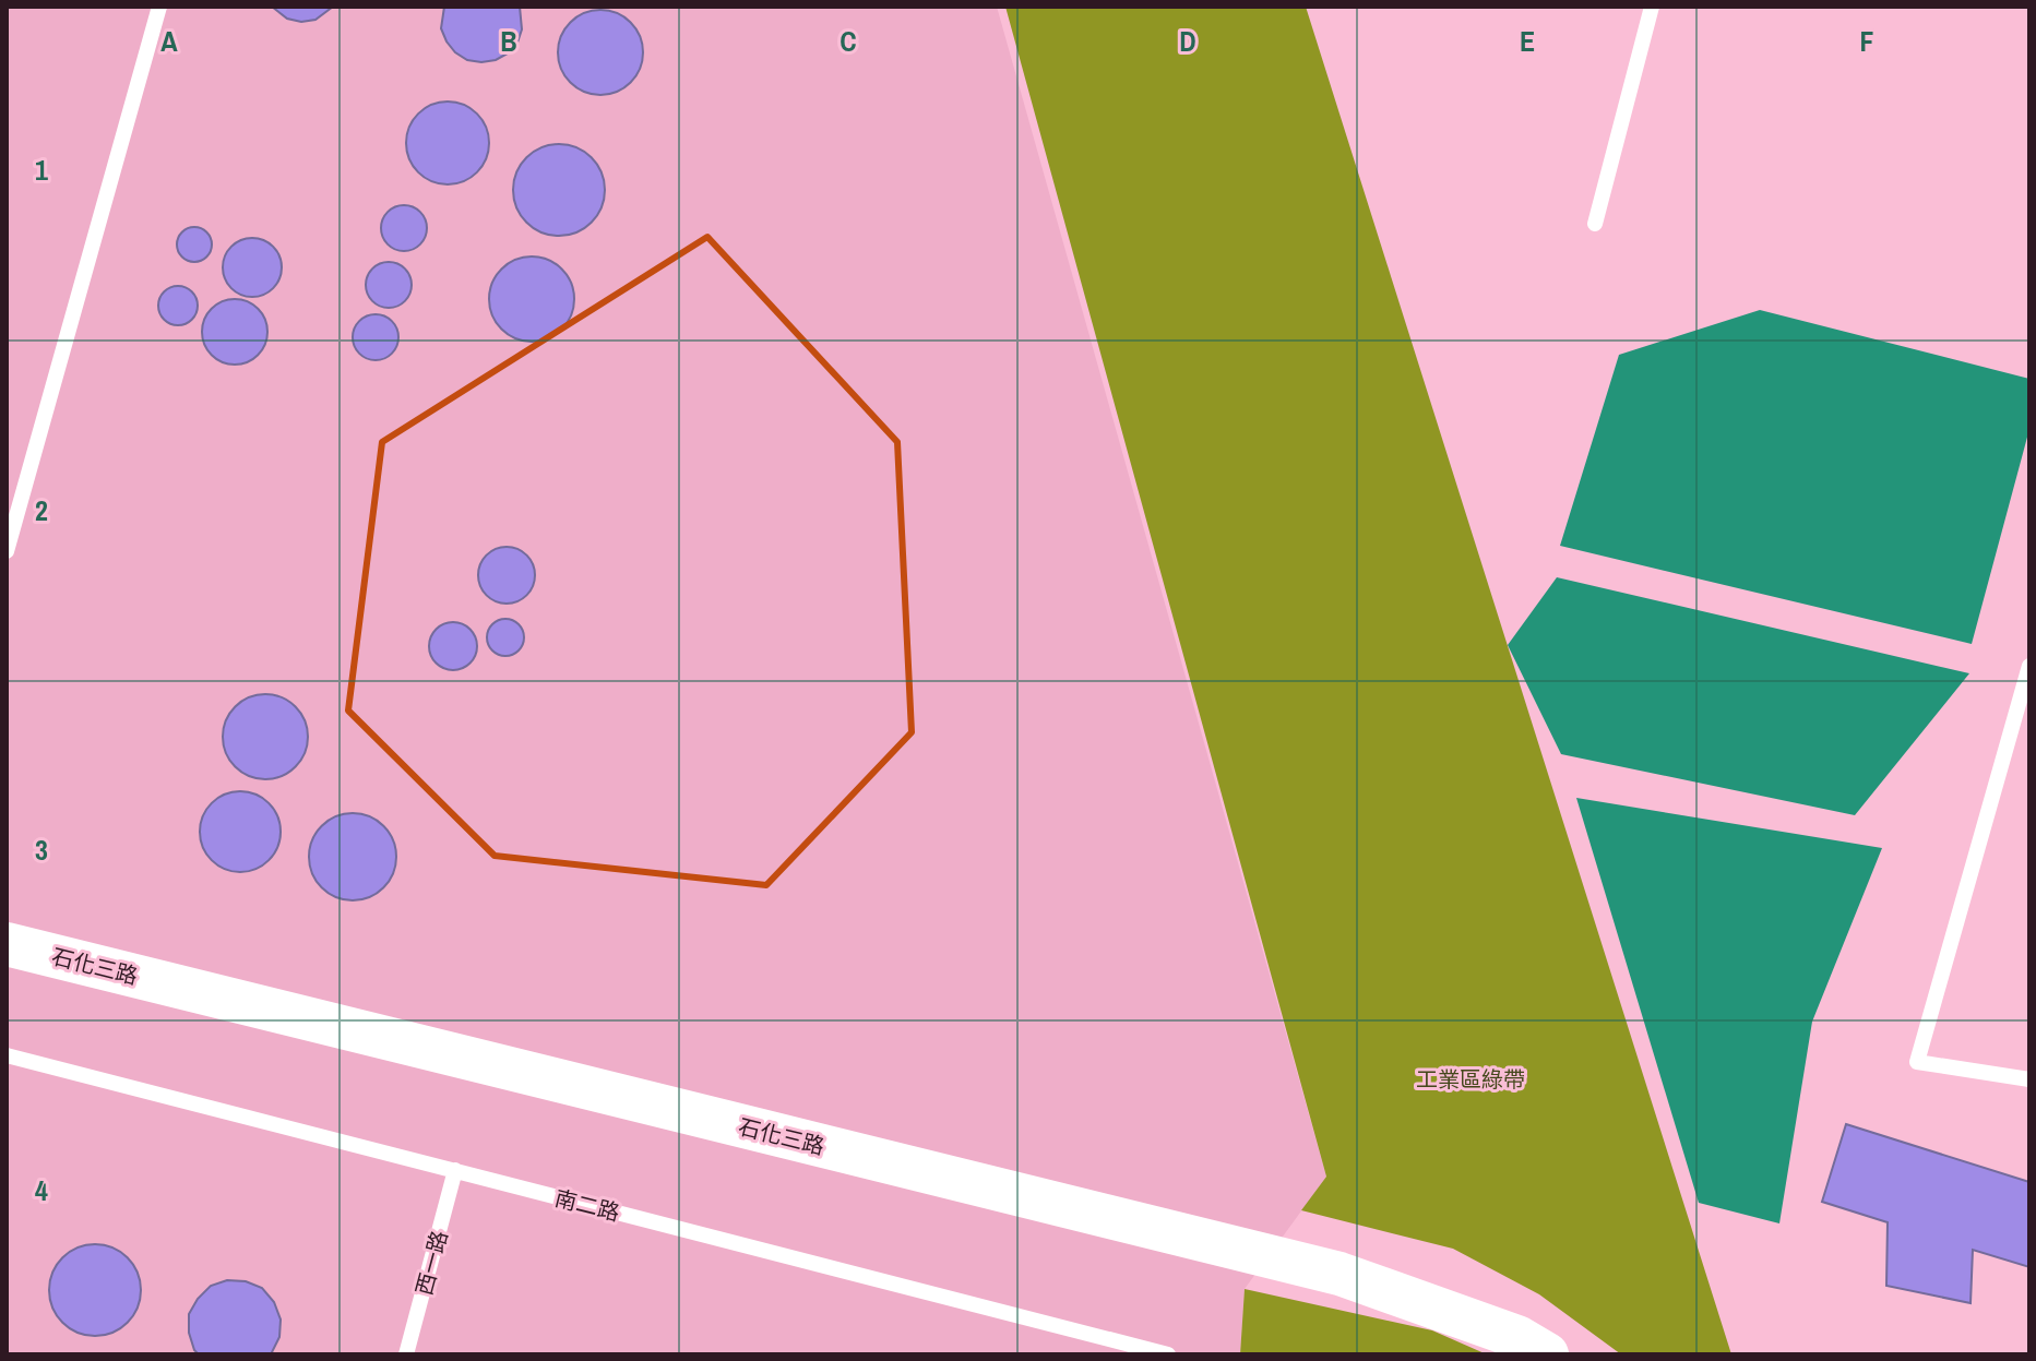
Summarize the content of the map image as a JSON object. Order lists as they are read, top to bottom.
{
  "streets": {
    "street": ["石化三路"],
    "lane": ["南二路", "西一路"]
  },
  "crossings": [
    ["南二路", "西一路"]
  ],
  "parks": ["工業區綠帶"],
  "grid": {
    "columns": [
      "A",
      "B",
      "C",
      "D",
      "E",
      "F"
    ],
    "rows": [
      "1",
      "2",
      "3",
      "4"
    ]
  }
}
